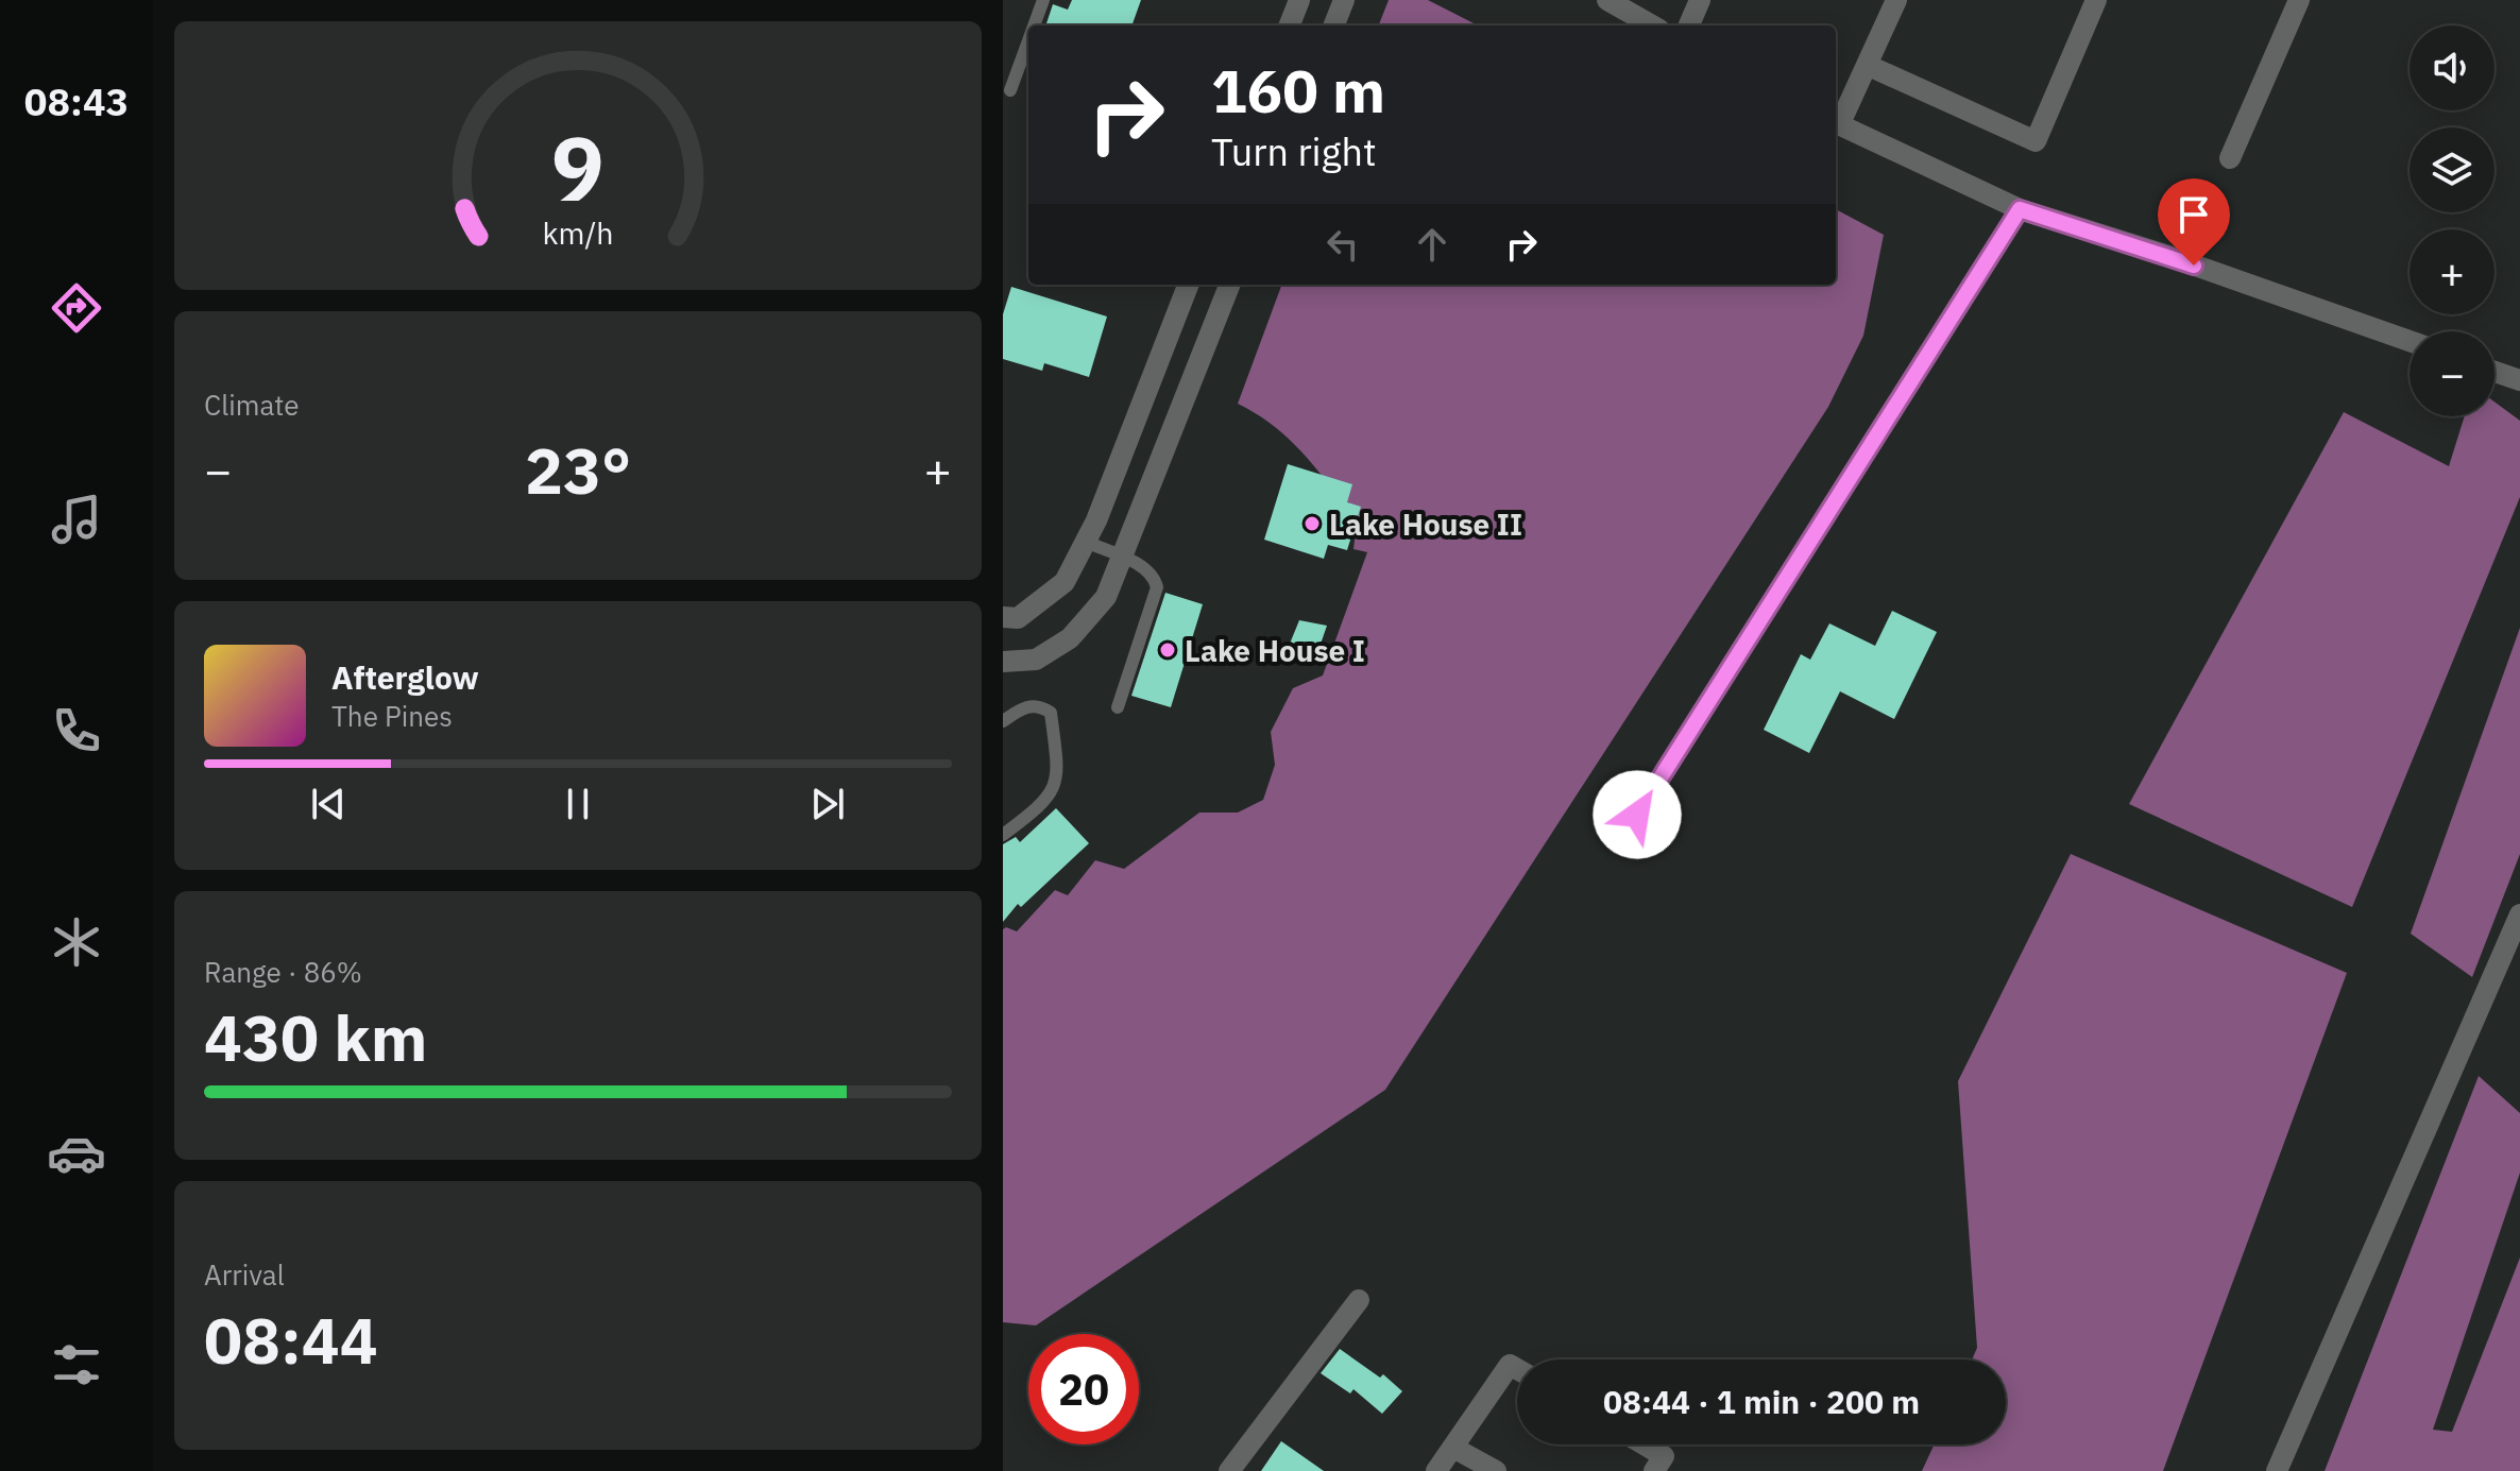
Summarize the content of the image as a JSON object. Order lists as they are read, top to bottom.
{
  "places": ["Lake House II", "Lake House I"],
  "page": {
    "tabs": "08:43",
    "map_buttons": ["+", "−"],
    "turn": ["160 m", "Turn right"],
    "tile": [
      "Climate",
      ["Range · 86%", "430 km"],
      ["Arrival", "08:44"]
    ],
    "heat": ["−", "23°", "+"],
    "song": ["Afterglow", "The Pines"],
    "limit": "20",
    "trip": "08:44 · 1 min · 200 m",
    "gauge": ["9", "km/h"]
  }
}
